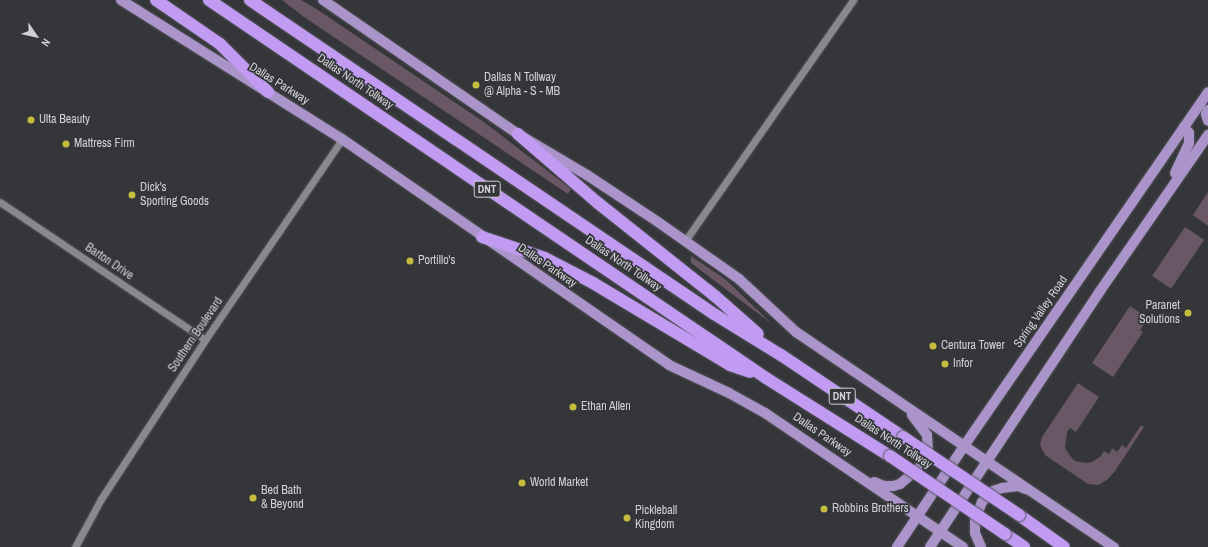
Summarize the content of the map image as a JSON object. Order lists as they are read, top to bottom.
{
  "streets": {
    "highway": ["Dallas North Tollway", "DNT"],
    "main road": ["Dallas Parkway", "Spring Valley Road"],
    "street": ["Barton Drive", "Southern Boulevard"]
  },
  "crossings": [
    ["Dallas Parkway", "Spring Valley Road"],
    ["Dallas Parkway", "Southern Boulevard"],
    ["Barton Drive", "Southern Boulevard"]
  ],
  "places": [
    "Dallas N Tollway @ Alpha - S - MB",
    "Ulta Beauty",
    "Mattress Firm",
    "Dick's Sporting Goods",
    "Portillo's",
    "Paranet Solutions",
    "Centura Tower",
    "Infor",
    "Ethan Allen",
    "World Market",
    "Bed Bath & Beyond",
    "Robbins Brothers",
    "Pickleball Kingdom"
  ],
  "north": "bottom right"
}
